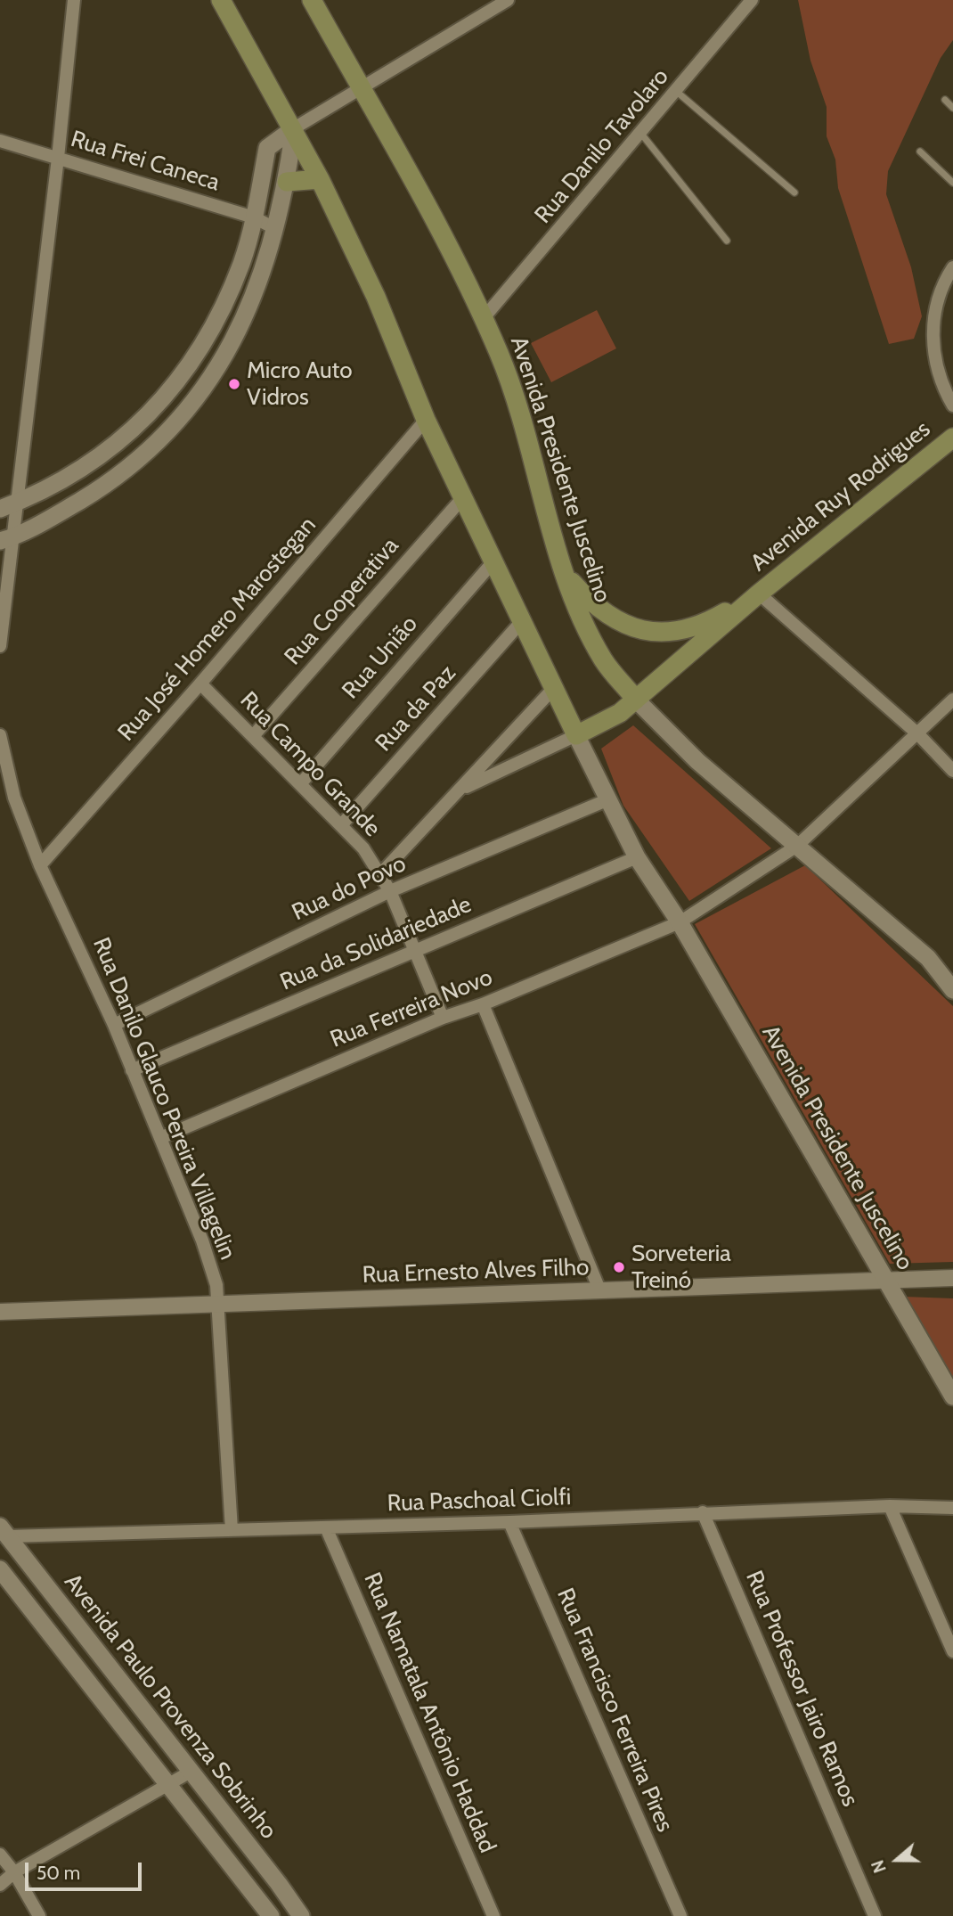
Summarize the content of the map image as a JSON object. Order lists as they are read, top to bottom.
{
  "streets": {
    "main road": ["Avenida Presidente Juscelino", "Avenida Ruy Rodrigues", "Avenida Paulo Provenza Sobrinho"],
    "street": [
      "Rua Danilo Tavolaro",
      "Rua Frei Caneca",
      "Rua Cooperativa",
      "Rua José Homero Marostegan",
      "Rua União",
      "Rua da Paz",
      "Rua Campo Grande",
      "Rua do Povo",
      "Rua da Solidariedade",
      "Rua Ferreira Novo",
      "Rua Danilo Glauco Pereira Villagelin",
      "Rua Ernesto Alves Filho",
      "Rua Paschoal Ciolfi",
      "Rua Professor Jairo Ramos",
      "Rua Francisco Ferreira Pires",
      "Rua Namatala Antônio Haddad"
    ]
  },
  "crossings": [
    ["Rua Danilo Tavolaro", "Avenida Presidente Juscelino"],
    ["Avenida Presidente Juscelino", "Avenida Ruy Rodrigues"],
    ["Avenida Presidente Juscelino", "Rua Cooperativa"],
    ["Avenida Presidente Juscelino", "Rua José Homero Marostegan"],
    ["Avenida Presidente Juscelino", "Rua União"],
    ["Avenida Presidente Juscelino", "Rua da Paz"],
    ["Avenida Presidente Juscelino", "Rua do Povo"],
    ["Avenida Presidente Juscelino", "Rua da Solidariedade"],
    ["Avenida Presidente Juscelino", "Rua Ferreira Novo"],
    ["Avenida Presidente Juscelino", "Rua Ernesto Alves Filho"],
    ["Rua Cooperativa", "Rua Campo Grande"],
    ["Rua José Homero Marostegan", "Rua Campo Grande"],
    ["Rua José Homero Marostegan", "Rua Danilo Glauco Pereira Villagelin"],
    ["Rua União", "Rua Campo Grande"],
    ["Rua da Paz", "Rua Campo Grande"],
    ["Rua Campo Grande", "Rua do Povo"],
    ["Rua Campo Grande", "Rua da Solidariedade"],
    ["Rua Campo Grande", "Rua Ferreira Novo"],
    ["Rua do Povo", "Rua Danilo Glauco Pereira Villagelin"],
    ["Rua da Solidariedade", "Rua Danilo Glauco Pereira Villagelin"],
    ["Rua Ferreira Novo", "Rua Danilo Glauco Pereira Villagelin"],
    ["Rua Danilo Glauco Pereira Villagelin", "Rua Ernesto Alves Filho"],
    ["Rua Danilo Glauco Pereira Villagelin", "Rua Paschoal Ciolfi"],
    ["Rua Paschoal Ciolfi", "Rua Professor Jairo Ramos"],
    ["Rua Paschoal Ciolfi", "Avenida Paulo Provenza Sobrinho"],
    ["Rua Paschoal Ciolfi", "Rua Francisco Ferreira Pires"],
    ["Rua Paschoal Ciolfi", "Rua Namatala Antônio Haddad"]
  ],
  "places": ["Micro Auto Vidros", "Sorveteria Treinó"],
  "scale_bar": "50 m",
  "north": "left"
}
